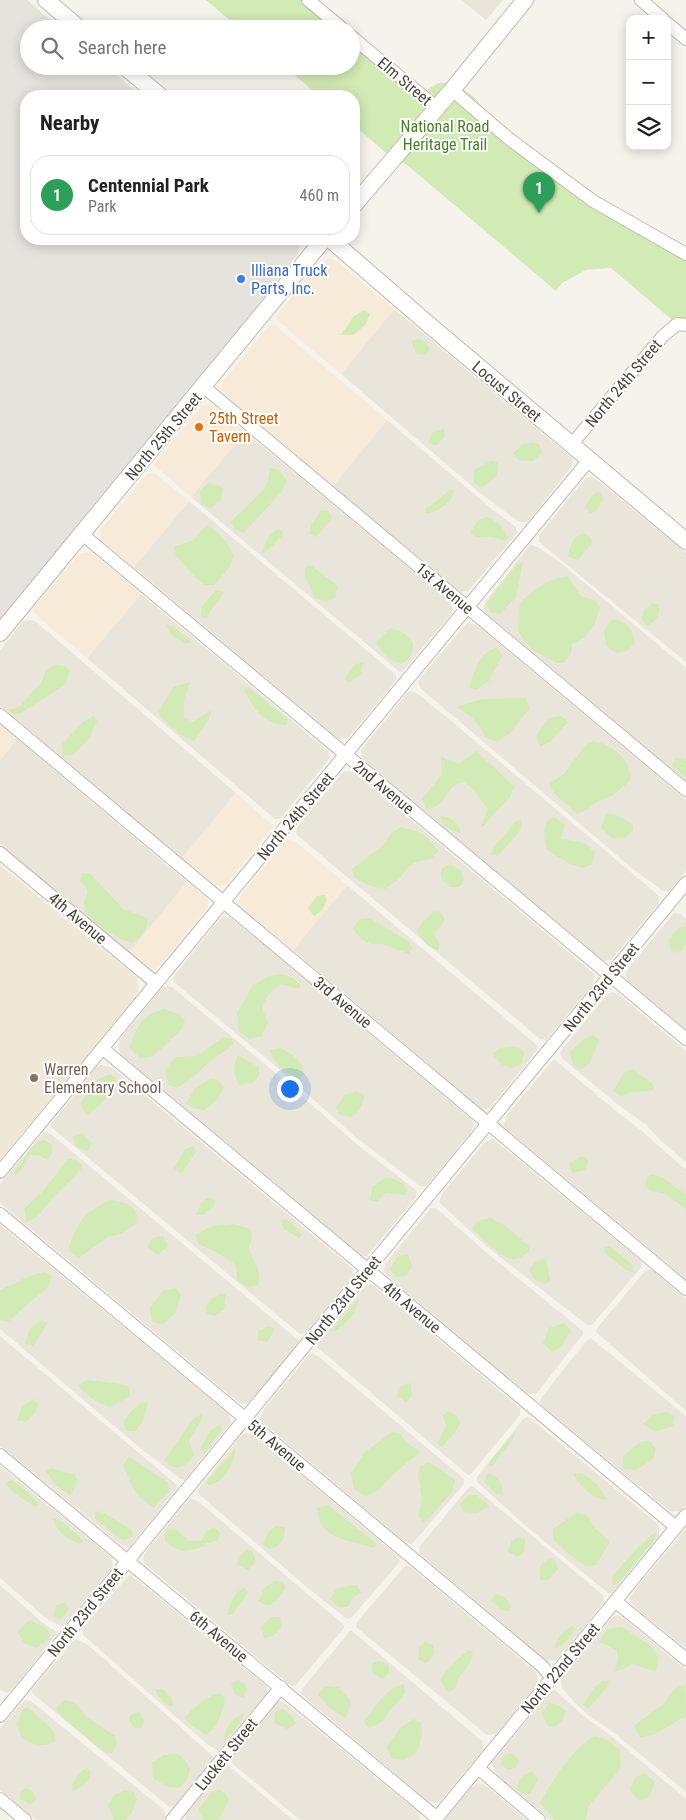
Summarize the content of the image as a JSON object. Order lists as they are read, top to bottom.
{
  "streets": {
    "street": [
      "Elm Street",
      "North 24th Street",
      "Locust Street",
      "North 25th Street",
      "1st Avenue",
      "2nd Avenue",
      "4th Avenue",
      "North 23rd Street",
      "3rd Avenue",
      "5th Avenue",
      "6th Avenue",
      "North 22nd Street",
      "Luckett Street"
    ]
  },
  "crossings": [
    ["North 24th Street", "Locust Street"],
    ["North 24th Street", "1st Avenue"],
    ["North 24th Street", "2nd Avenue"],
    ["North 24th Street", "4th Avenue"],
    ["North 24th Street", "3rd Avenue"],
    ["North 25th Street", "1st Avenue"],
    ["North 25th Street", "2nd Avenue"],
    ["2nd Avenue", "North 23rd Street"],
    ["4th Avenue", "North 23rd Street"],
    ["4th Avenue", "North 22nd Street"],
    ["North 23rd Street", "3rd Avenue"],
    ["North 23rd Street", "5th Avenue"],
    ["North 23rd Street", "6th Avenue"],
    ["5th Avenue", "North 22nd Street"],
    ["6th Avenue", "North 22nd Street"],
    ["6th Avenue", "Luckett Street"]
  ],
  "parks": ["National Road Heritage Trail"],
  "places": ["Illiana Truck Parts, Inc.", "25th Street Tavern", "Warren Elementary School"],
  "page": {
    "map_buttons": ["+", "−"],
    "search": "Search here",
    "heading": "Nearby",
    "list": [
      {
        "mark": "1",
        "name": "Centennial Park",
        "note": "Park",
        "value": "460 m"
      }
    ],
    "pins": "1"
  }
}
